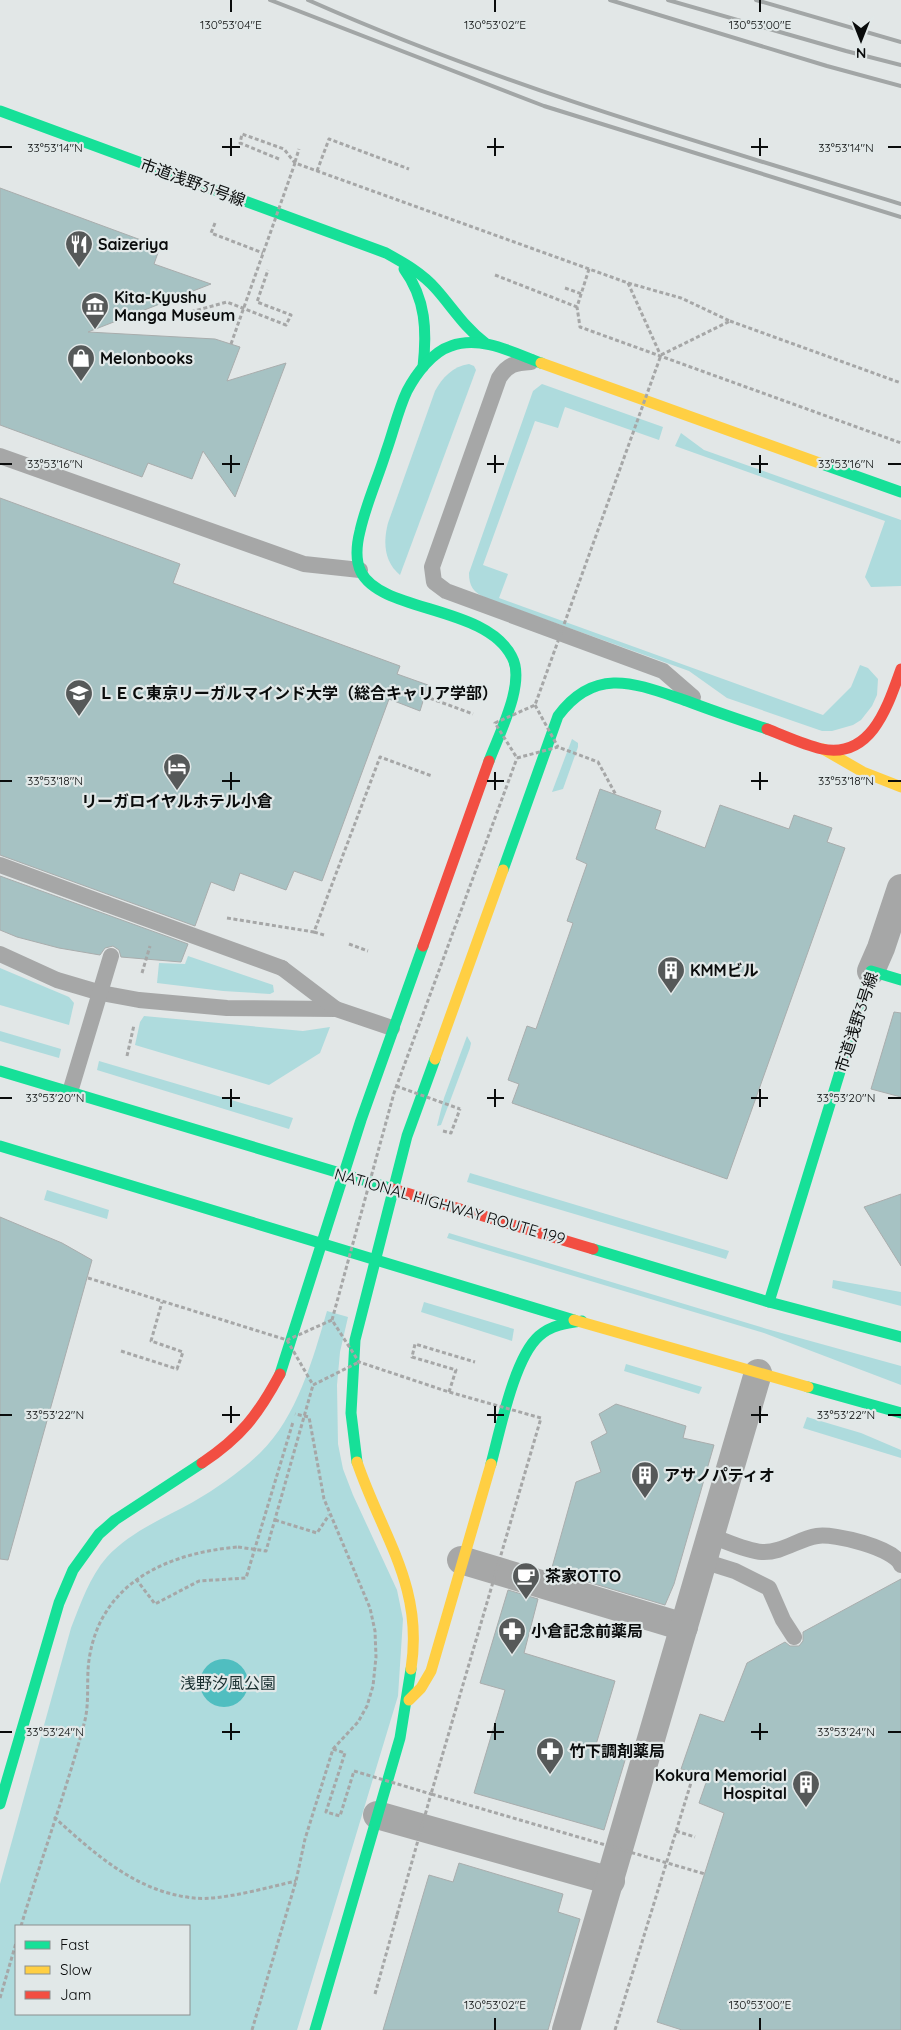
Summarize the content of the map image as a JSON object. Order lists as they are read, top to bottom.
{
  "streets": {
    "main road": ["市道浅野31号線", "市道浅野3号線", "NATIONAL HIGHWAY ROUTE 199"]
  },
  "crossings": [
    ["市道浅野3号線", "NATIONAL HIGHWAY ROUTE 199"]
  ],
  "parks": ["浅野汐風公園"],
  "places": {
    "restaurant": ["Saizeriya"],
    "museum": ["Kita-Kyushu Manga Museum"],
    "shop": ["Melonbooks"],
    "school or university": ["ＬＥＣ東京リーガルマインド大学（総合キャリア学部）"],
    "hotel": ["リーガロイヤルホテル小倉"],
    "building": ["KMMビル", "アサノパティオ", "Kokura Memorial Hospital"],
    "cafe": ["茶家OTTO"],
    "pharmacy": ["小倉記念前薬局", "竹下調剤薬局"]
  },
  "legend": ["Fast", "Slow", "Jam"],
  "north": "bottom",
  "coordinates": [
    "130°53'04\"E",
    "130°53'02\"E",
    "130°53'00\"E",
    "33°53'14\"N",
    "33°53'16\"N",
    "33°53'18\"N",
    "33°53'20\"N",
    "33°53'22\"N",
    "33°53'24\"N"
  ]
}
